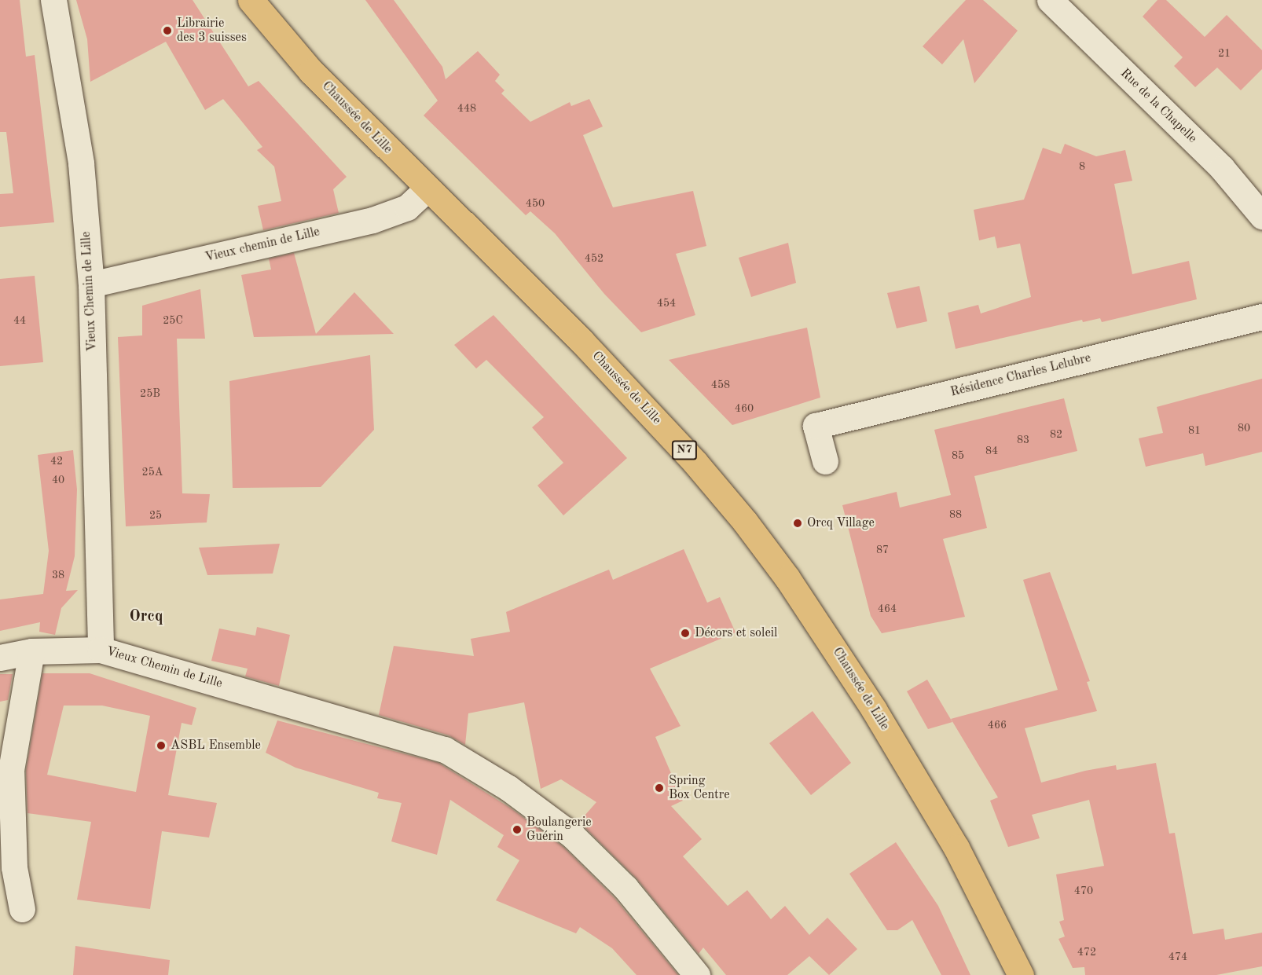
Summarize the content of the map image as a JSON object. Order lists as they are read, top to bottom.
{
  "streets": {
    "main road": ["Chaussée de Lille", "N7"],
    "street": [
      "Rue de la Chapelle",
      "Vieux chemin de Lille",
      "Vieux Chemin de Lille",
      "Résidence Charles Lelubre"
    ]
  },
  "crossings": [
    ["Chaussée de Lille", "Vieux chemin de Lille"],
    ["Vieux chemin de Lille", "Vieux Chemin de Lille"]
  ],
  "districts": ["Orcq"],
  "places": [
    "Librairie des 3 suisses",
    "Orcq Village",
    "Décors et soleil",
    "ASBL Ensemble",
    "Spring Box Centre",
    "Boulangerie Guérin"
  ],
  "house_numbers": [
    "21",
    "448",
    "8",
    "450",
    "452",
    "454",
    "44",
    "25C",
    "458",
    "25B",
    "460",
    "80",
    "81",
    "82",
    "83",
    "84",
    "85",
    "42",
    "25A",
    "40",
    "88",
    "25",
    "87",
    "38",
    "464",
    "466",
    "470",
    "472",
    "474"
  ]
}
